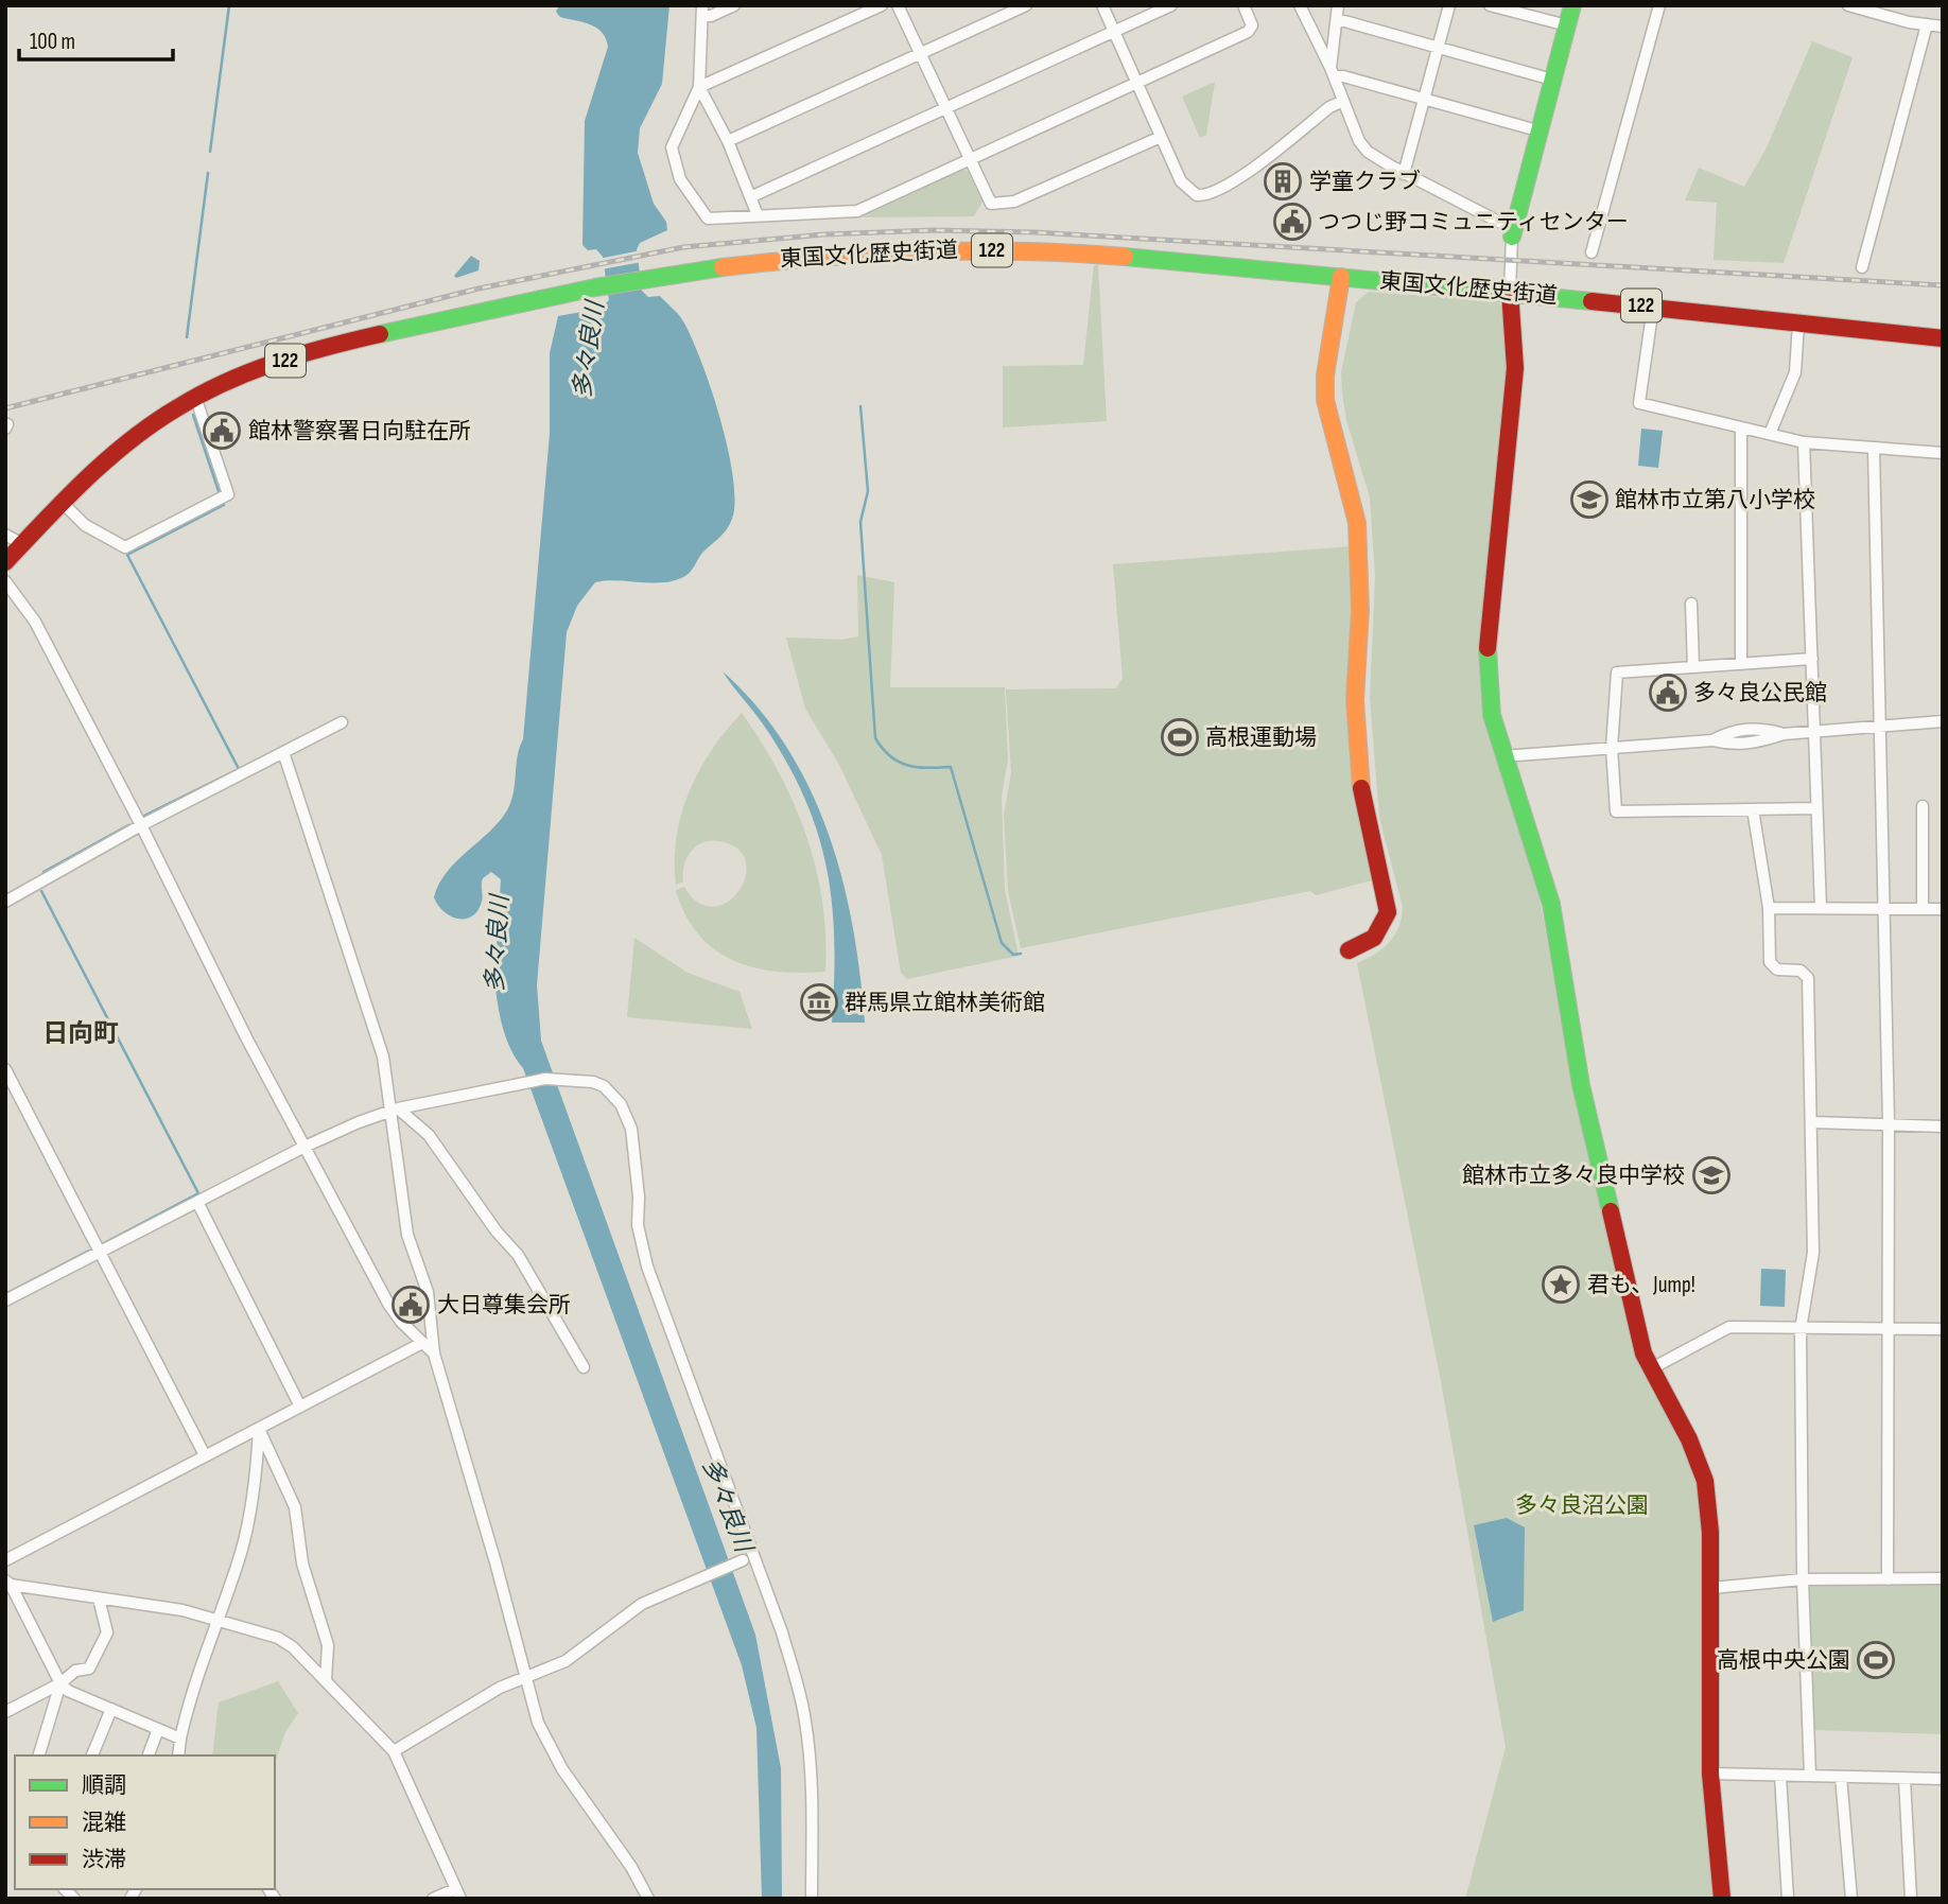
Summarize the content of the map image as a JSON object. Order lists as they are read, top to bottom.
{
  "streets": {
    "main road": ["122", "東国文化歴史街道"]
  },
  "districts": ["日向町"],
  "water": ["多々良川"],
  "parks": ["多々良沼公園"],
  "places": {
    "building": ["学童クラブ"],
    "public building": [
      "つつじ野コミュニティセンター",
      "館林警察署日向駐在所",
      "多々良公民館",
      "大日尊集会所"
    ],
    "school or university": ["館林市立第八小学校", "館林市立多々良中学校"],
    "sports": ["高根運動場", "高根中央公園"],
    "museum": ["群馬県立館林美術館"],
    "place": ["君も、Jump!"]
  },
  "legend": ["順調", "混雑", "渋滞"],
  "scale_bar": "100 m"
}
